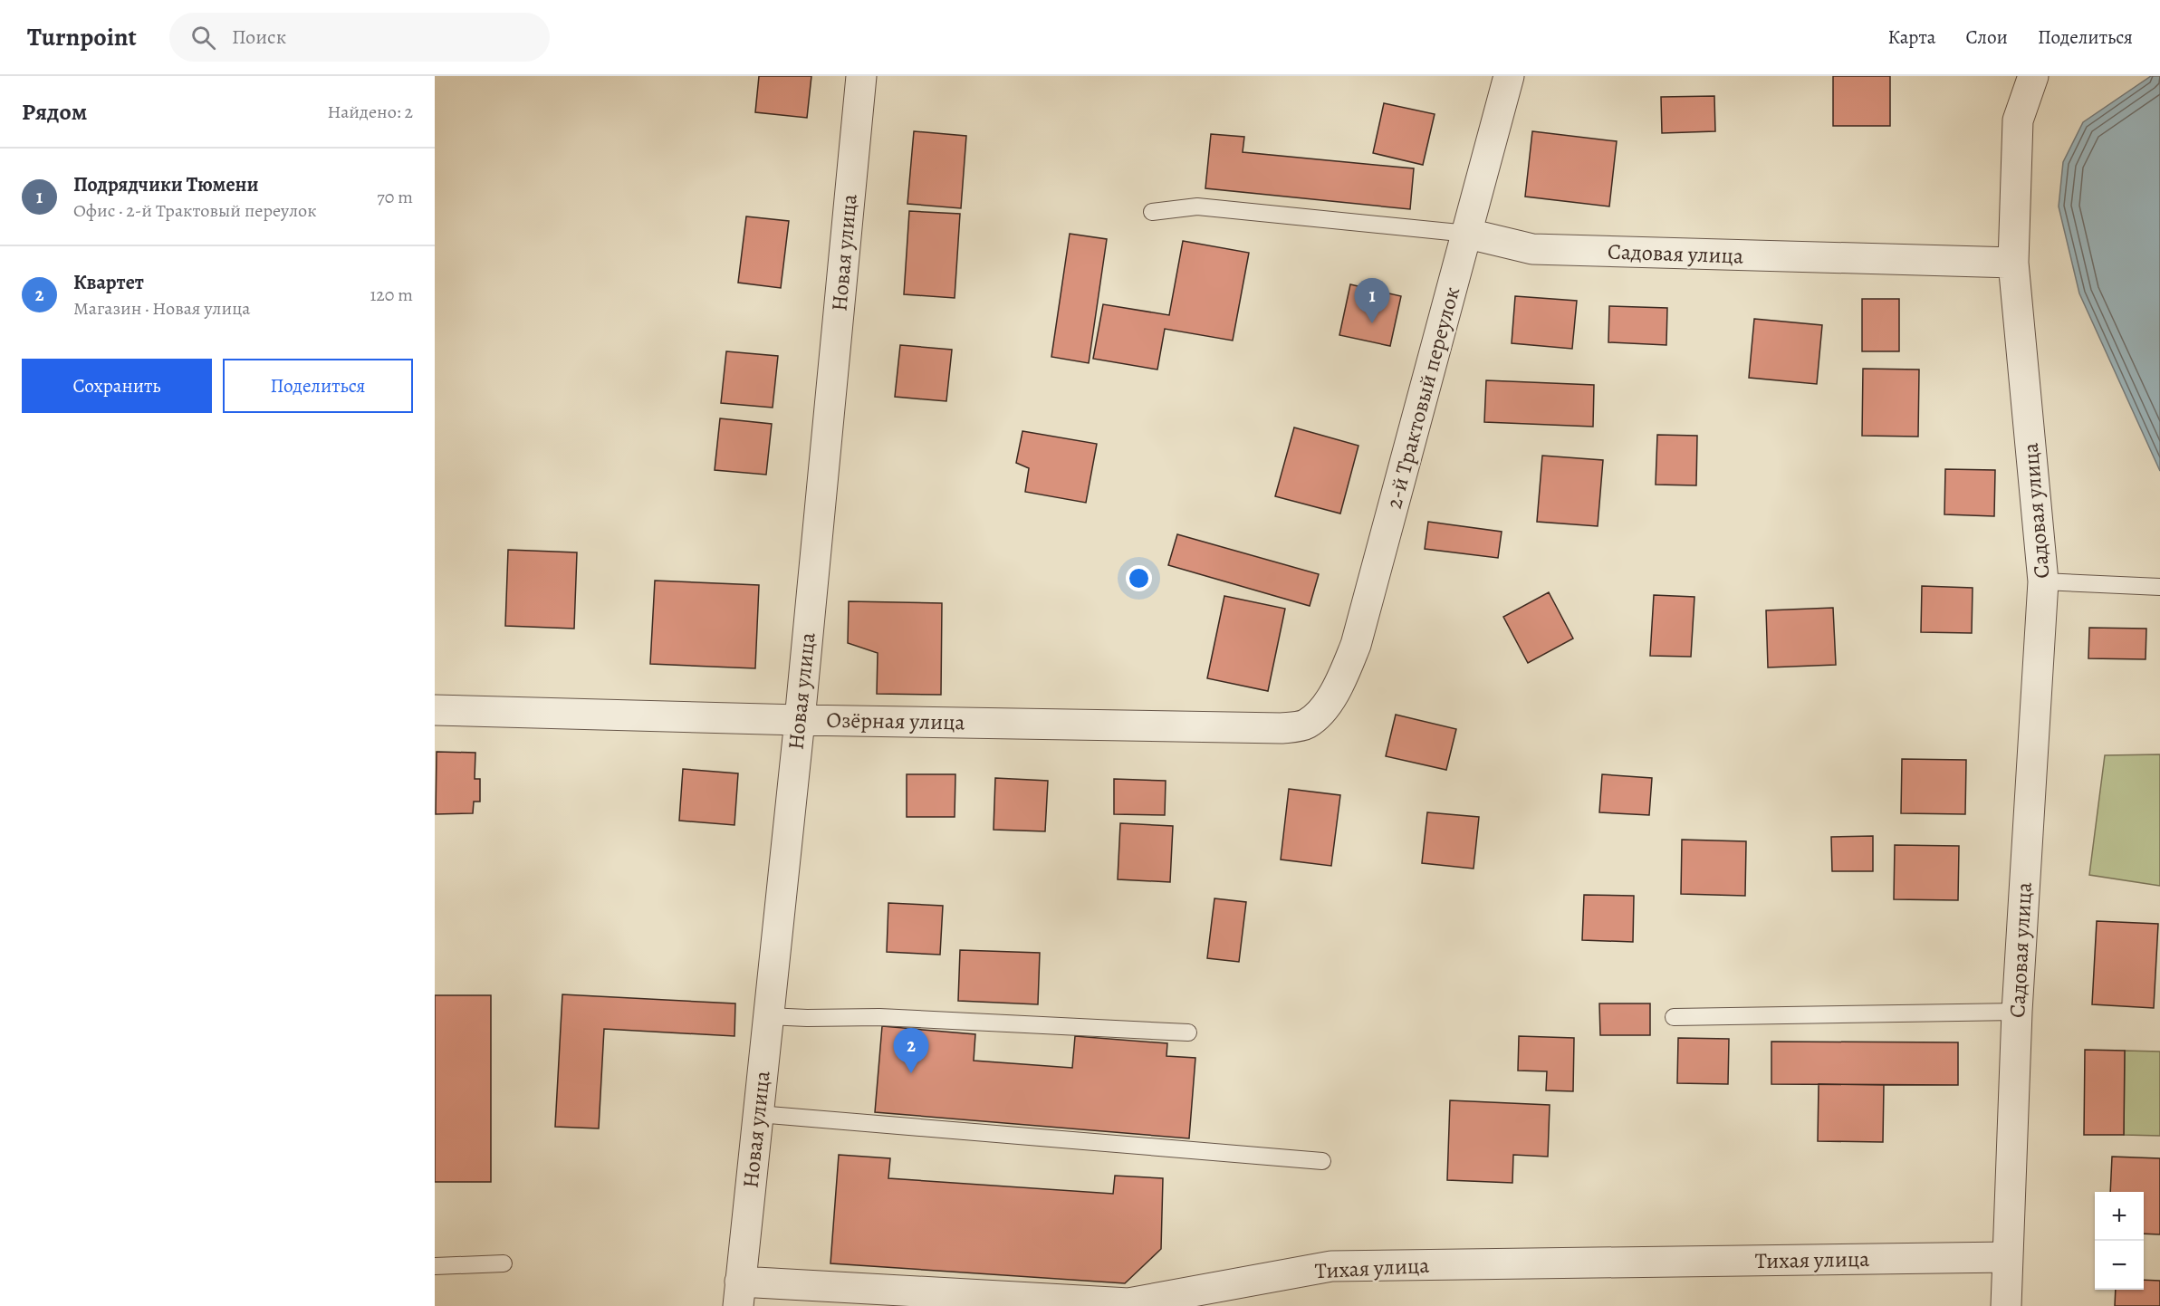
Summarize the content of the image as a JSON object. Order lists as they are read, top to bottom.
{
  "streets": {
    "street": [
      "Новая улица",
      "Садовая улица",
      "2-й Трактовый переулок",
      "Озёрная улица",
      "Тихая улица"
    ]
  },
  "crossings": [
    ["Новая улица", "Озёрная улица"],
    ["Новая улица", "Тихая улица"],
    ["Садовая улица", "2-й Трактовый переулок"],
    ["Садовая улица", "Тихая улица"],
    ["2-й Трактовый переулок", "Озёрная улица"]
  ],
  "page": {
    "header": "Turnpoint",
    "search": "Поиск",
    "nav": ["Карта", "Слои", "Поделиться"],
    "heading": ["Рядом", "Найдено: 2"],
    "list": [
      {
        "mark": "1",
        "name": "Подрядчики Тюмени",
        "note": "Офис · 2-й Трактовый переулок",
        "value": "70 m"
      },
      {
        "mark": "2",
        "name": "Квартет",
        "note": "Магазин · Новая улица",
        "value": "120 m"
      }
    ],
    "pins": ["1", "2"],
    "buttons": ["Сохранить", "Поделиться"],
    "map_buttons": ["+", "−"]
  }
}
